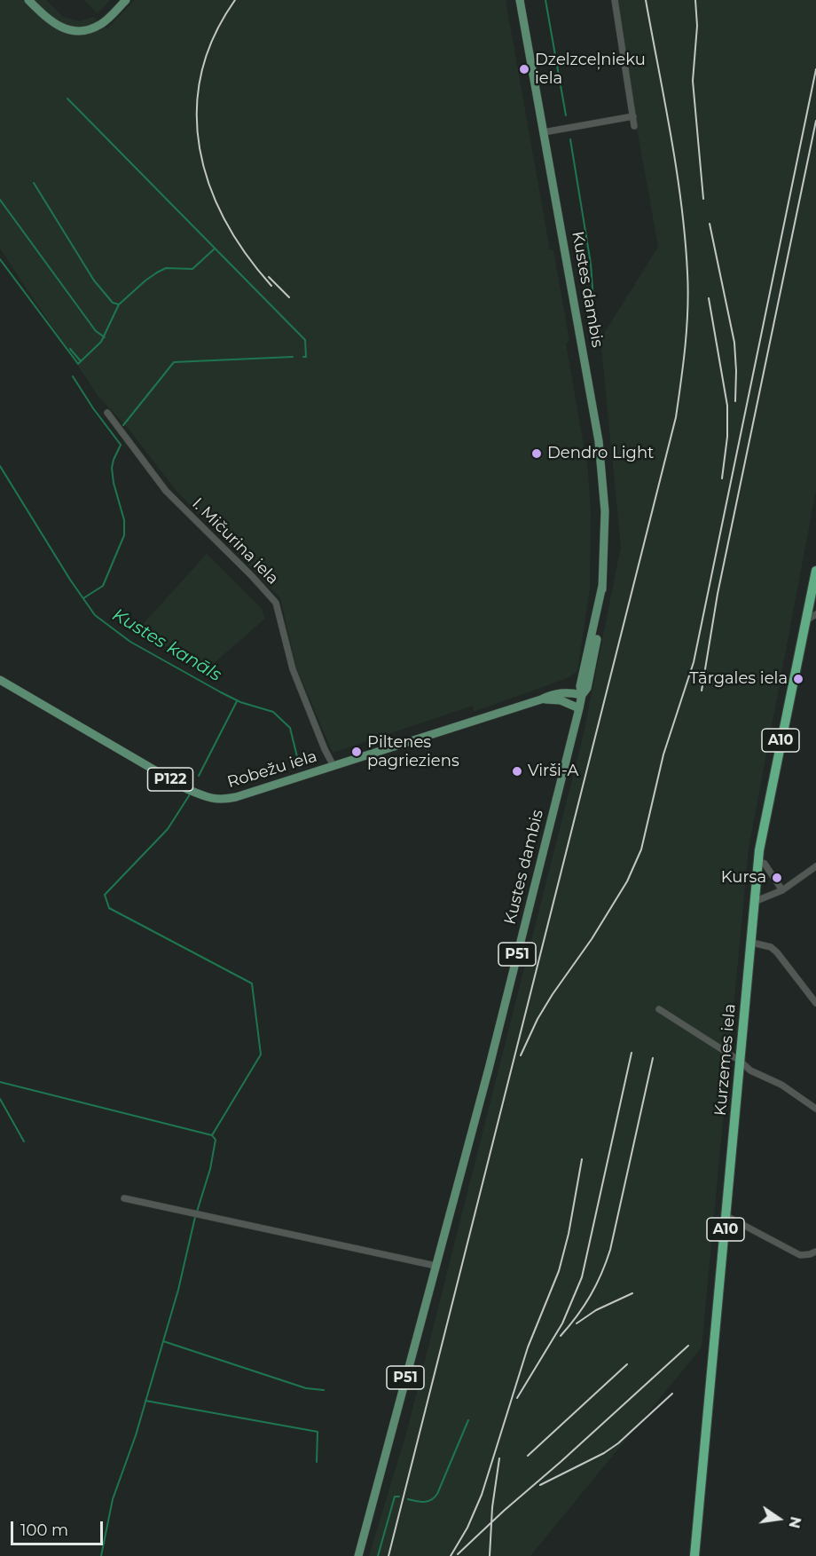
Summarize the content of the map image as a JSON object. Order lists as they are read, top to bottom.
{
  "streets": {
    "highway": ["A10", "Kurzemes iela"],
    "main road": [
      "Kustes dambis",
      "Robežu iela",
      "P122",
      "P51"
    ],
    "street": ["I. Mičurina iela"]
  },
  "crossings": [
    ["Kustes dambis", "Robežu iela"],
    ["Kustes dambis", "P51"],
    ["I. Mičurina iela", "Robežu iela"]
  ],
  "water": ["Kustes kanāls"],
  "places": [
    "Dzelzceļnieku iela",
    "Dendro Light",
    "Tārgales iela",
    "Piltenes pagrieziens",
    "Virši-A",
    "Kursa"
  ],
  "scale_bar": "100 m",
  "north": "right"
}
